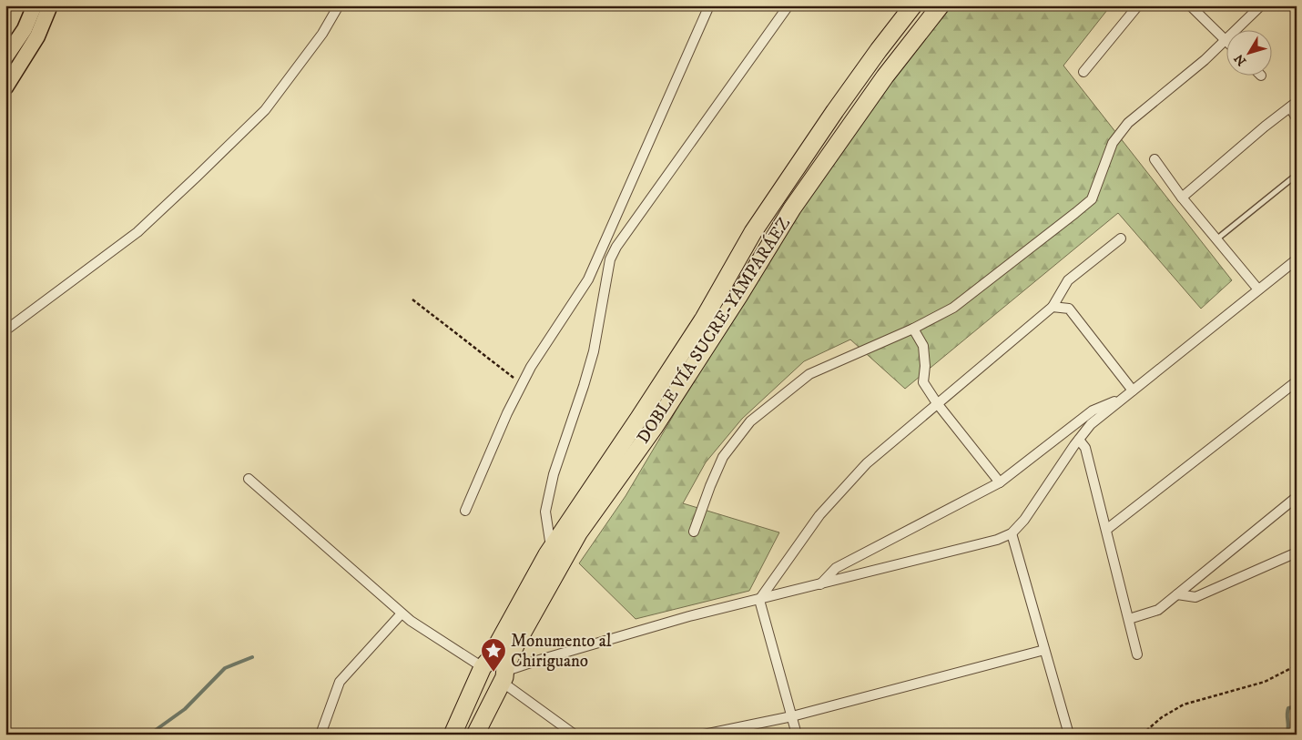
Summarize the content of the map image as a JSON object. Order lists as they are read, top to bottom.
{
  "streets": {
    "highway": ["DOBLE VÍA SUCRE-YAMPARÁEZ"]
  },
  "places": {
    "place": ["Monumento al Chiriguano"]
  },
  "north": "bottom left"
}
